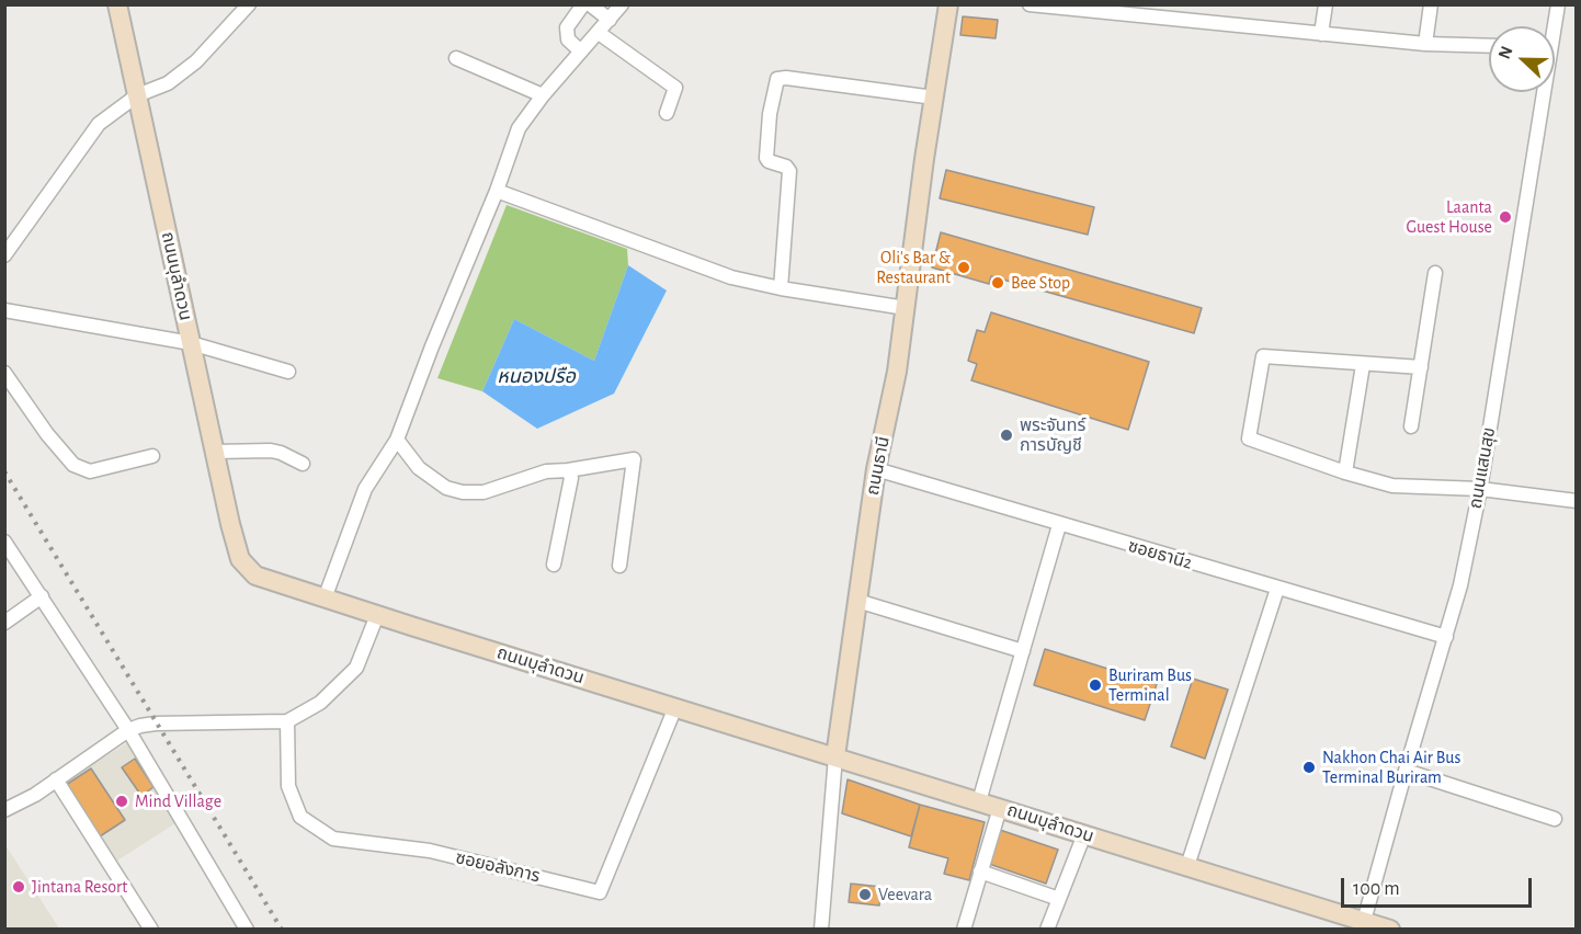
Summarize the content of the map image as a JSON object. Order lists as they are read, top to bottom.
{
  "streets": {
    "street": [
      "ถนนบุลำดวน",
      "ถนนธานี",
      "ถนนแสนสุข",
      "ซอยธานี2",
      "ซอยอลังการ"
    ]
  },
  "crossings": [
    ["ถนนบุลำดวน", "ถนนธานี"],
    ["ถนนบุลำดวน", "ถนนแสนสุข"],
    ["ถนนบุลำดวน", "ซอยอลังการ"],
    ["ถนนธานี", "ซอยธานี2"],
    ["ถนนแสนสุข", "ซอยธานี2"]
  ],
  "water": ["หนองปรือ"],
  "places": [
    "Laanta Guest House",
    "Oli's Bar & Restaurant",
    "Bee Stop",
    "พระจันทร์ การบัญชี",
    "Buriram Bus Terminal",
    "Nakhon Chai Air Bus Terminal Buriram",
    "Mind Village",
    "Jintana Resort",
    "Veevara"
  ],
  "scale_bar": "100 m",
  "north": "left"
}
